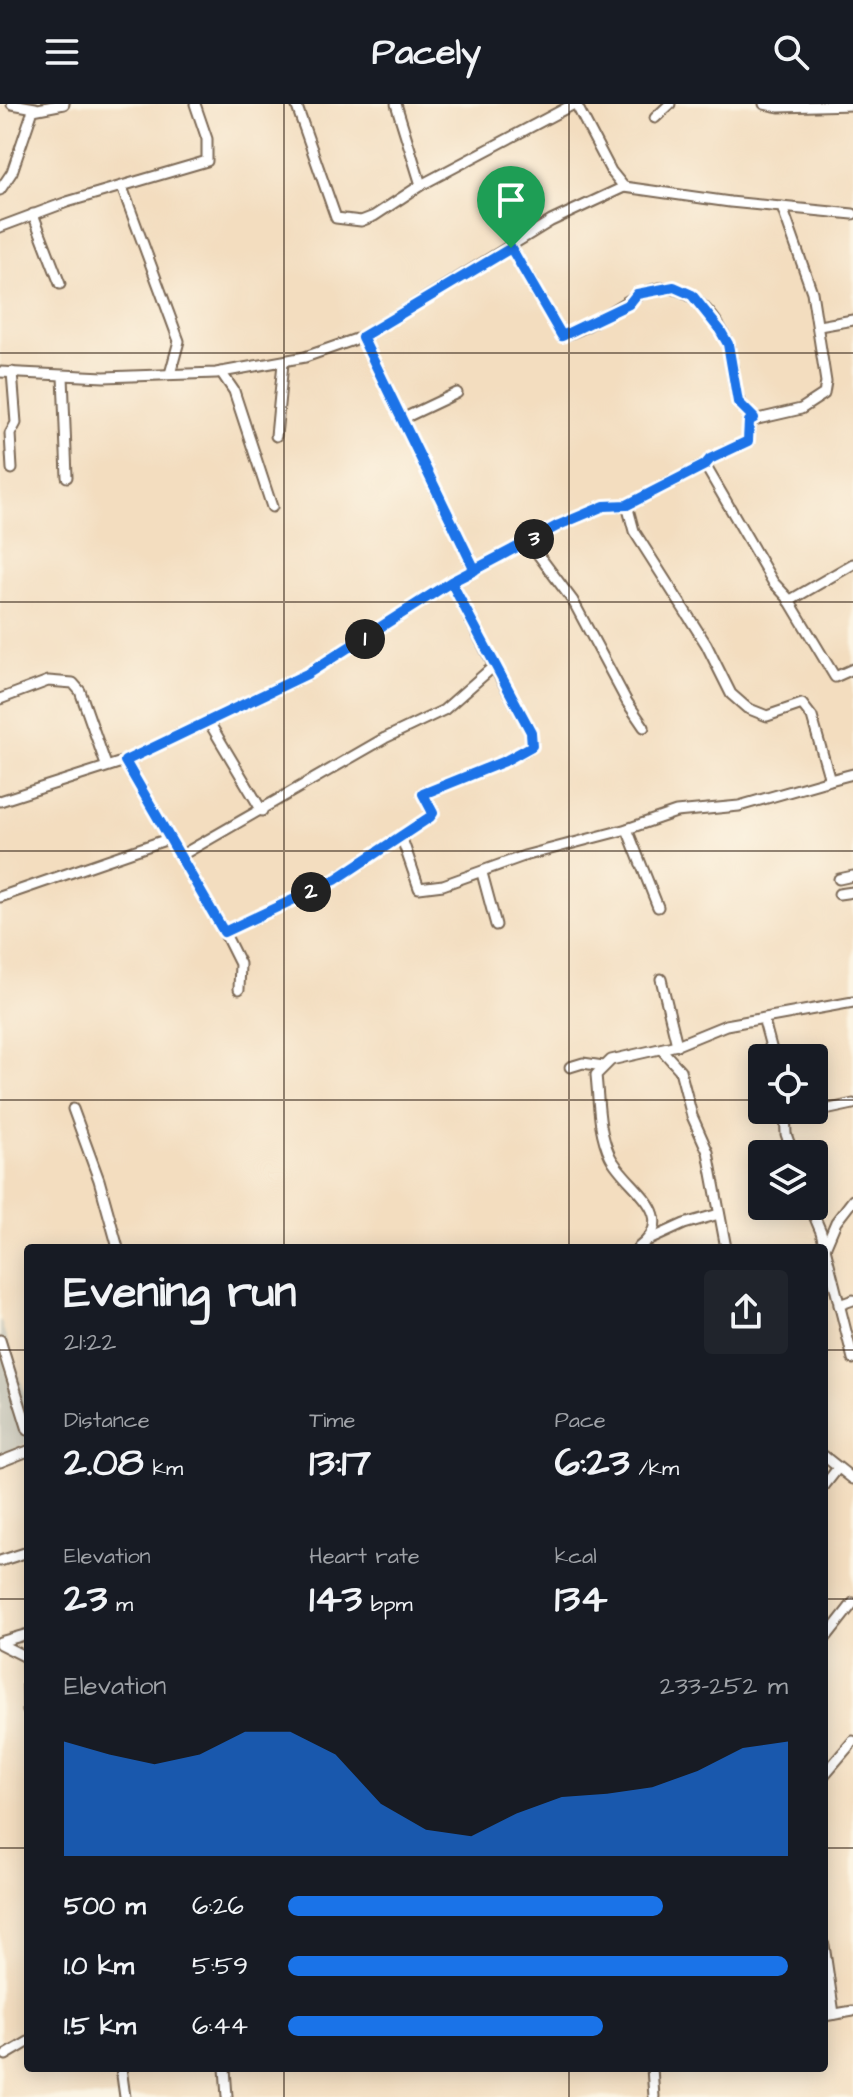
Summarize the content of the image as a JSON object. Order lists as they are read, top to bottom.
{
  "page": {
    "header": "Pacely",
    "pins": ["3", "1", "2"],
    "heading": ["Evening run", "21:22"],
    "stats": [
      ["Distance", "2.08 km"],
      ["Time", "13:17"],
      ["Pace", "6:23 /km"],
      ["Elevation", "23 m"],
      ["Heart rate", "143 bpm"],
      ["kcal", "134"]
    ],
    "chart": ["Elevation", "233–252 m"],
    "list": [
      {
        "name": "500 m",
        "note": "6:26"
      },
      {
        "name": "1.0 km",
        "note": "5:59"
      },
      {
        "name": "1.5 km",
        "note": "6:44"
      }
    ]
  }
}
